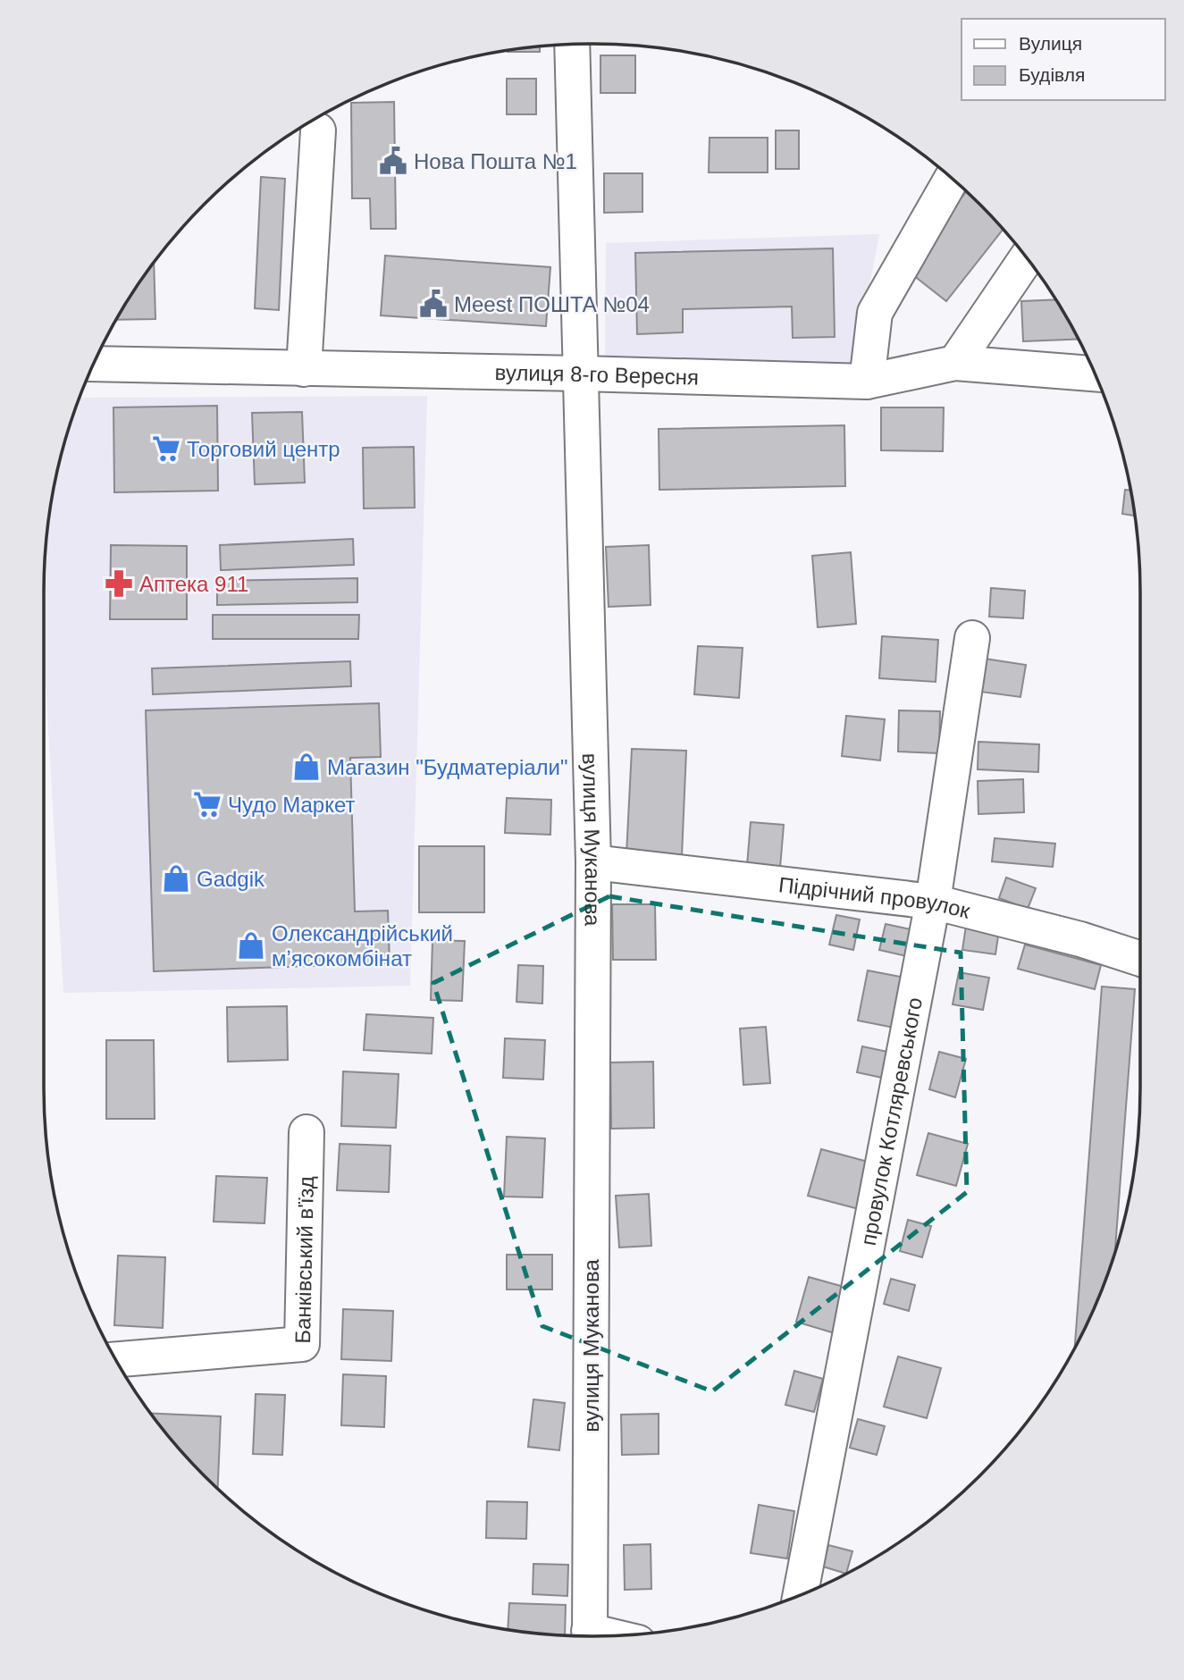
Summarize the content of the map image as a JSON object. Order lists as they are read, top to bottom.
{
  "streets": {
    "street": [
      "вулиця 8-го Вересня",
      "вулиця Муканова",
      "Підрічний провулок",
      "провулок Котляревського",
      "Банківський в'їзд"
    ]
  },
  "crossings": [
    ["вулиця 8-го Вересня", "вулиця Муканова"],
    ["вулиця Муканова", "Підрічний провулок"],
    ["Підрічний провулок", "провулок Котляревського"]
  ],
  "places": {
    "public building": ["Нова Пошта №1", "Meest ПОШТА №04"],
    "supermarket": ["Торговий центр", "Чудо Маркет"],
    "pharmacy": ["Аптека 911"],
    "shop": ["Магазин \"Будматеріали\"", "Gadgik", "Олександрійський мʼясокомбінат"]
  },
  "legend": ["Вулиця", "Будівля"]
}
